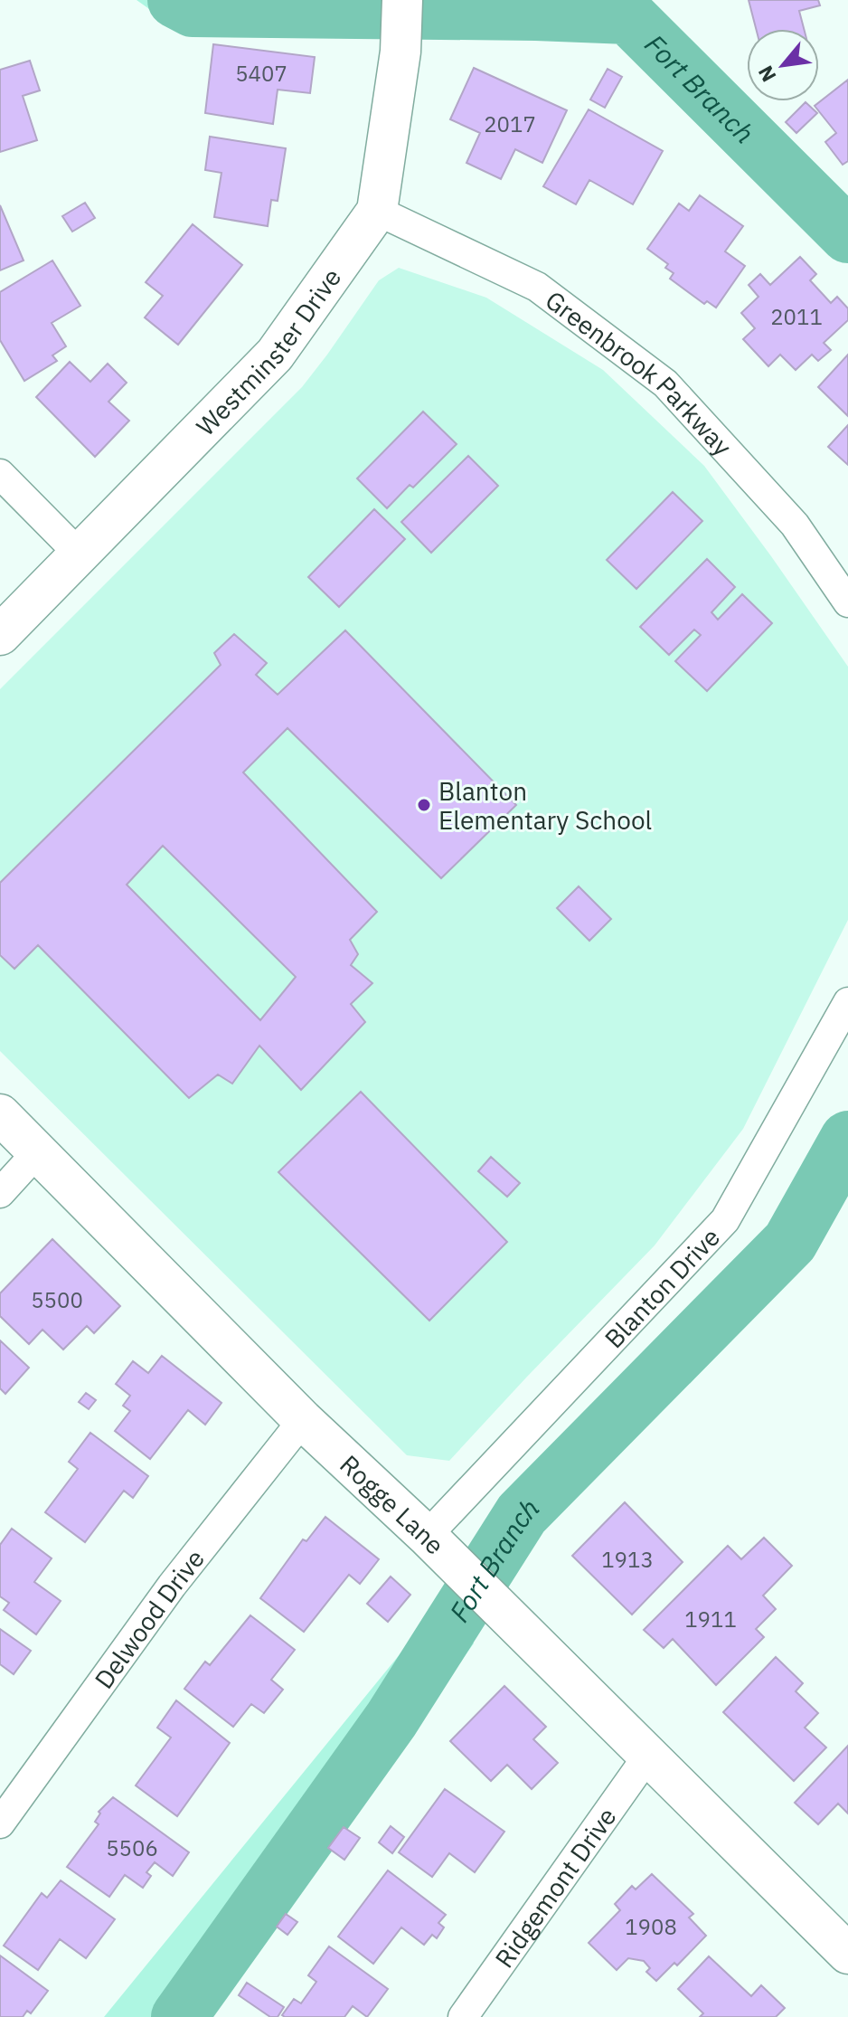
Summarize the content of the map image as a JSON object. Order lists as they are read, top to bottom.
{
  "streets": {
    "street": [
      "Westminster Drive",
      "Greenbrook Parkway",
      "Blanton Drive",
      "Rogge Lane",
      "Delwood Drive",
      "Ridgemont Drive"
    ]
  },
  "crossings": [
    ["Westminster Drive", "Greenbrook Parkway"],
    ["Blanton Drive", "Rogge Lane"],
    ["Rogge Lane", "Delwood Drive"],
    ["Rogge Lane", "Ridgemont Drive"]
  ],
  "water": ["Fort Branch"],
  "places": ["Blanton Elementary School"],
  "house_numbers": [
    "5407",
    "2017",
    "2011",
    "5500",
    "1913",
    "1911",
    "5506",
    "1908"
  ],
  "north": "bottom left"
}
